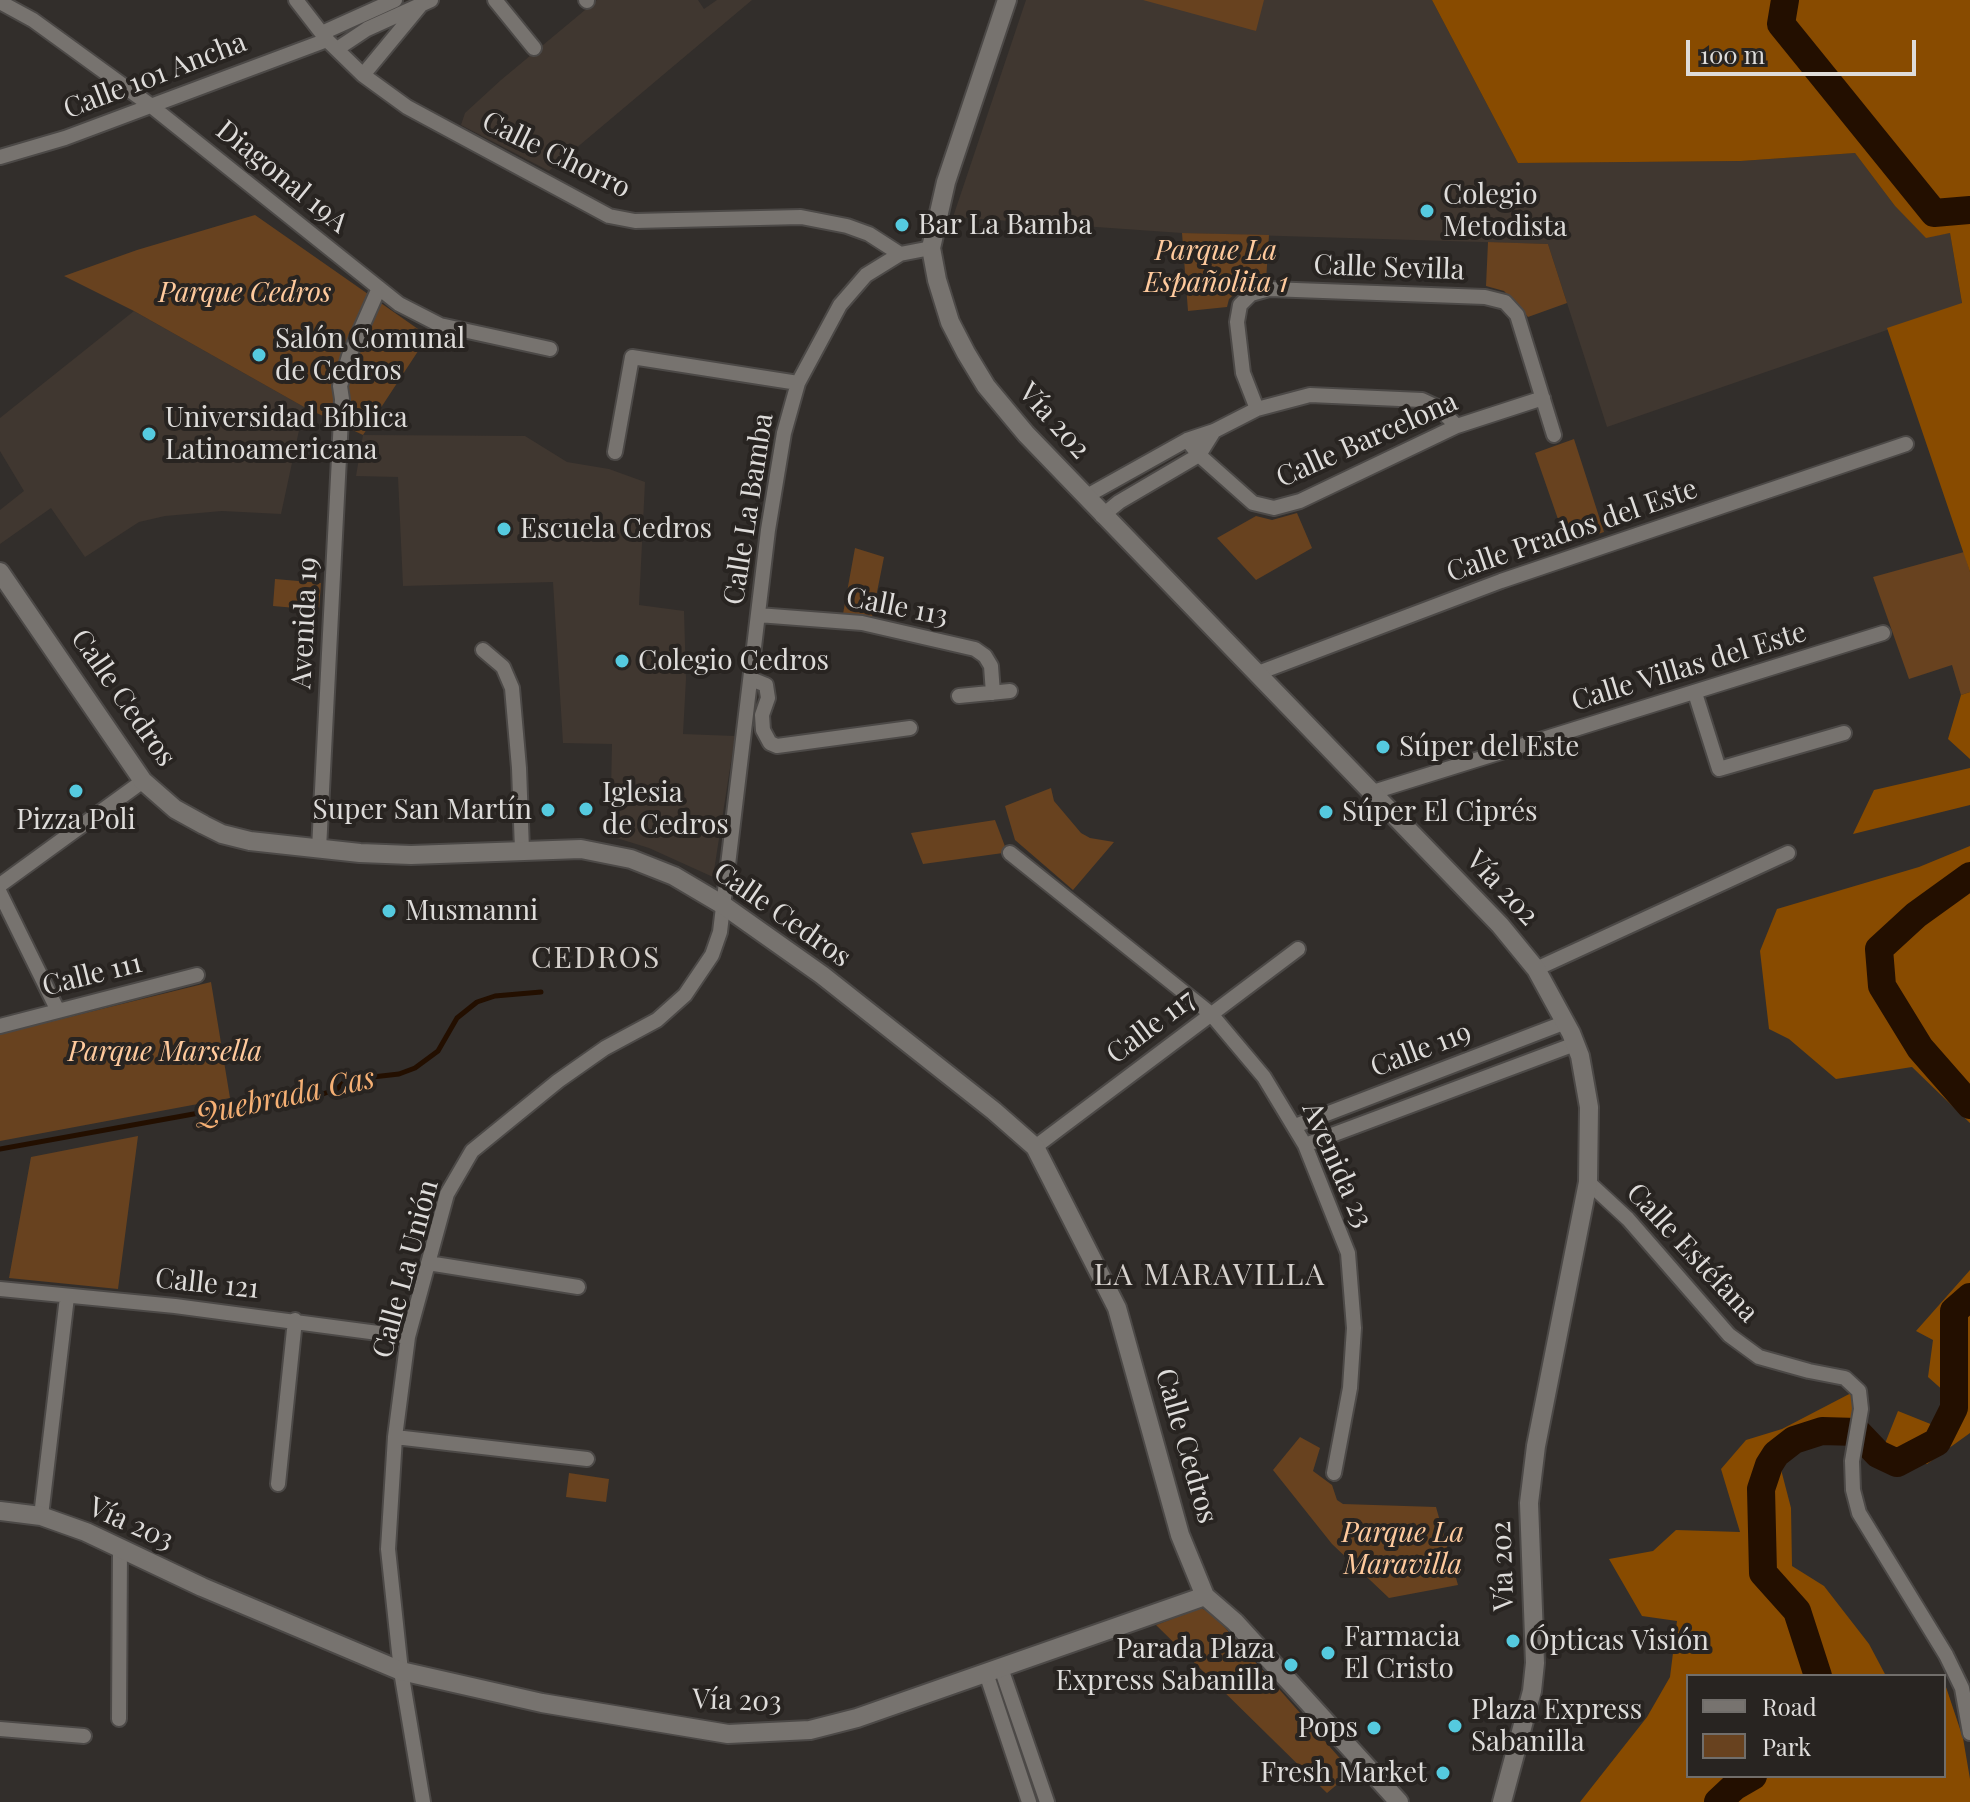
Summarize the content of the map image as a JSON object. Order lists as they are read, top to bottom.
{
  "streets": {
    "main road": ["Vía 202", "Calle Cedros", "Vía 203"],
    "street": [
      "Calle 101 Ancha",
      "Calle Chorro",
      "Diagonal 19A",
      "Calle Sevilla",
      "Calle Barcelona",
      "Calle La Bamba",
      "Calle Prados del Este",
      "Calle 113",
      "Avenida 19",
      "Calle Villas del Este",
      "Calle 111",
      "Calle 117",
      "Calle 119",
      "Avenida 23",
      "Calle Estéfana",
      "Calle La Unión",
      "Calle 121"
    ]
  },
  "crossings": [
    ["Calle 101 Ancha", "Calle Chorro"],
    ["Calle 101 Ancha", "Diagonal 19A"],
    ["Calle Chorro", "Calle La Bamba"],
    ["Diagonal 19A", "Avenida 19"],
    ["Calle Sevilla", "Calle Barcelona"],
    ["Vía 202", "Calle Prados del Este"],
    ["Vía 202", "Calle Villas del Este"],
    ["Vía 202", "Calle 119"],
    ["Vía 202", "Calle Estéfana"],
    ["Calle La Bamba", "Calle 113"],
    ["Calle La Bamba", "Calle Cedros"],
    ["Calle La Bamba", "Calle La Unión"],
    ["Avenida 19", "Calle Cedros"],
    ["Calle Cedros", "Calle 117"],
    ["Calle Cedros", "Calle La Unión"],
    ["Calle Cedros", "Vía 203"],
    ["Calle 117", "Avenida 23"],
    ["Calle 119", "Avenida 23"],
    ["Calle La Unión", "Calle 121"],
    ["Calle La Unión", "Vía 203"]
  ],
  "districts": ["CEDROS", "LA MARAVILLA"],
  "water": ["Quebrada Cas"],
  "parks": [
    "Parque La Españolita 1",
    "Parque Cedros",
    "Parque Marsella",
    "Parque La Maravilla"
  ],
  "places": [
    "Colegio Metodista",
    "Bar La Bamba",
    "Salón Comunal de Cedros",
    "Universidad Bíblica Latinoamericana",
    "Escuela Cedros",
    "Colegio Cedros",
    "Súper del Este",
    "Pizza Poli",
    "Iglesia de Cedros",
    "Super San Martín",
    "Súper El Ciprés",
    "Musmanni",
    "Ópticas Visión",
    "Farmacia El Cristo",
    "Parada Plaza Express Sabanilla",
    "Plaza Express Sabanilla",
    "Pops",
    "Fresh Market"
  ],
  "legend": ["Road", "Park"],
  "scale_bar": "100 m"
}
